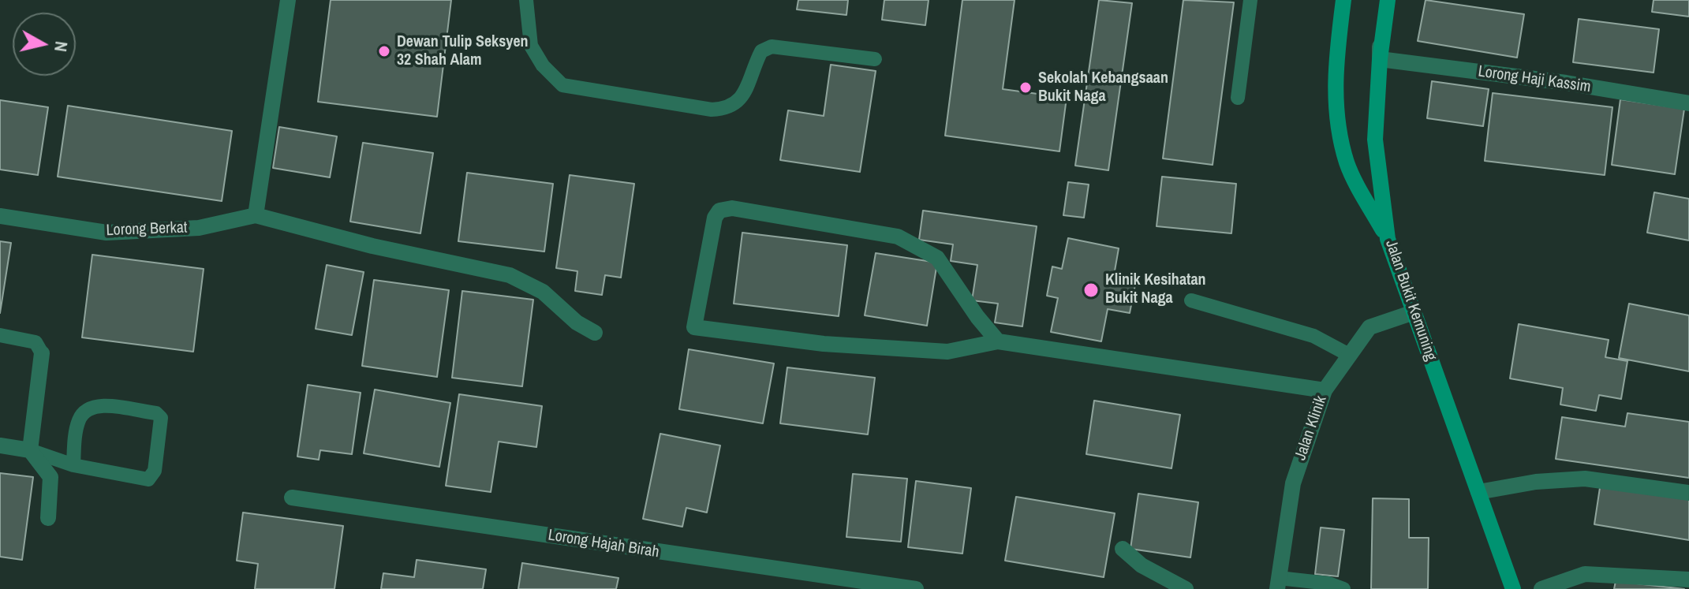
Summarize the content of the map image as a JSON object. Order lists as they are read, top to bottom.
{
  "streets": {
    "main road": ["Jalan Bukit Kemuning"],
    "street": [
      "Lorong Haji Kassim",
      "Lorong Berkat",
      "Jalan Klinik",
      "Lorong Hajah Birah"
    ]
  },
  "crossings": [
    ["Lorong Haji Kassim", "Jalan Bukit Kemuning"],
    ["Jalan Bukit Kemuning", "Jalan Klinik"]
  ],
  "places": ["Dewan Tulip Seksyen 32 Shah Alam", "Sekolah Kebangsaan Bukit Naga", "Klinik Kesihatan Bukit Naga"],
  "north": "right"
}
